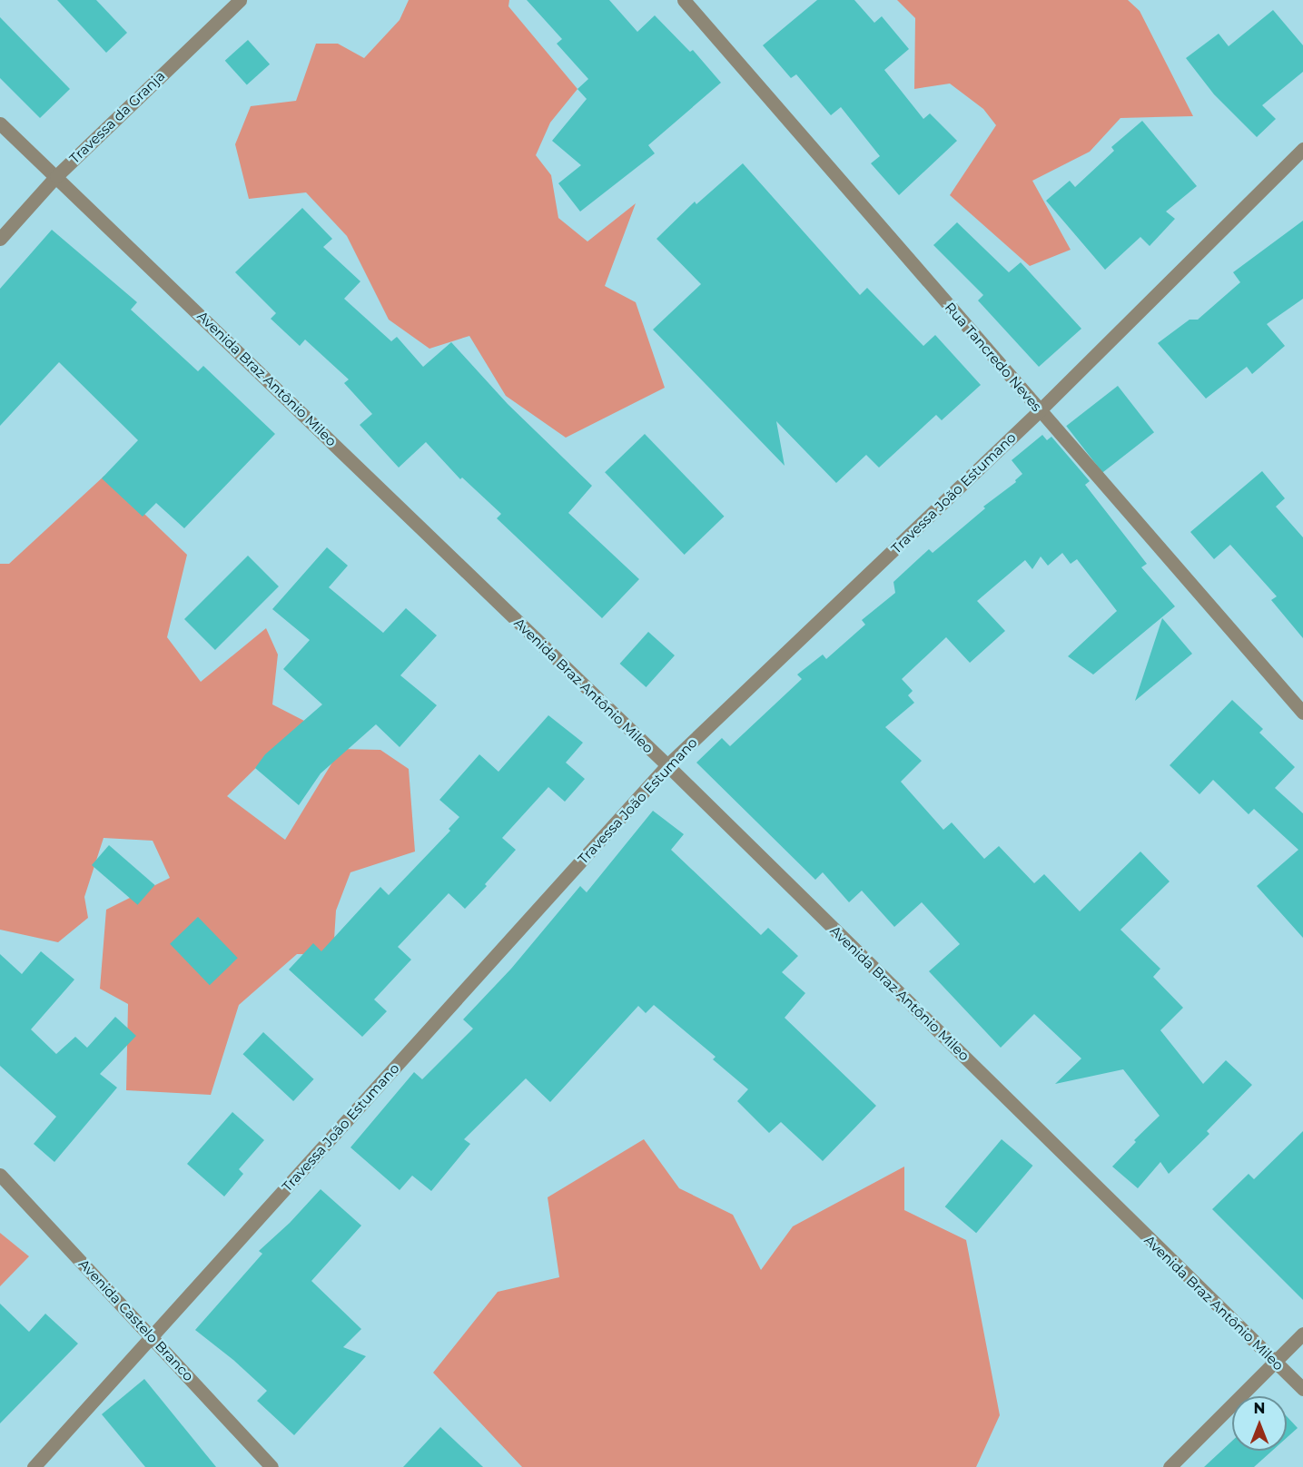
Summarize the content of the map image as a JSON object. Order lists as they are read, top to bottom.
{
  "streets": {
    "street": [
      "Travessa da Granja",
      "Rua Tancredo Neves",
      "Avenida Braz Antônio Mileo",
      "Travessa João Estumano",
      "Avenida Castelo Branco"
    ]
  },
  "crossings": [
    ["Travessa da Granja", "Avenida Braz Antônio Mileo"],
    ["Rua Tancredo Neves", "Travessa João Estumano"],
    ["Avenida Braz Antônio Mileo", "Travessa João Estumano"],
    ["Travessa João Estumano", "Avenida Castelo Branco"]
  ],
  "north": "top"
}
